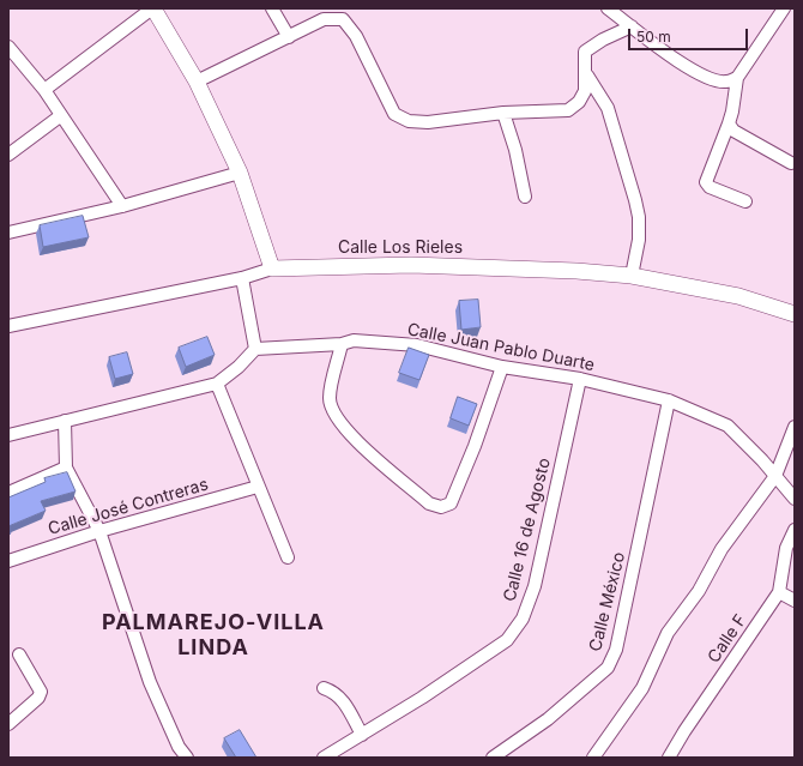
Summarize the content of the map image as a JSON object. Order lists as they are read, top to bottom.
{
  "streets": {
    "street": [
      "Calle Los Rieles",
      "Calle Juan Pablo Duarte",
      "Calle José Contreras",
      "Calle 16 de Agosto",
      "Calle México",
      "Calle F"
    ]
  },
  "crossings": [
    ["Calle Juan Pablo Duarte", "Calle 16 de Agosto"],
    ["Calle Juan Pablo Duarte", "Calle México"]
  ],
  "districts": ["PALMAREJO-VILLA LINDA"],
  "scale_bar": "50 m"
}
